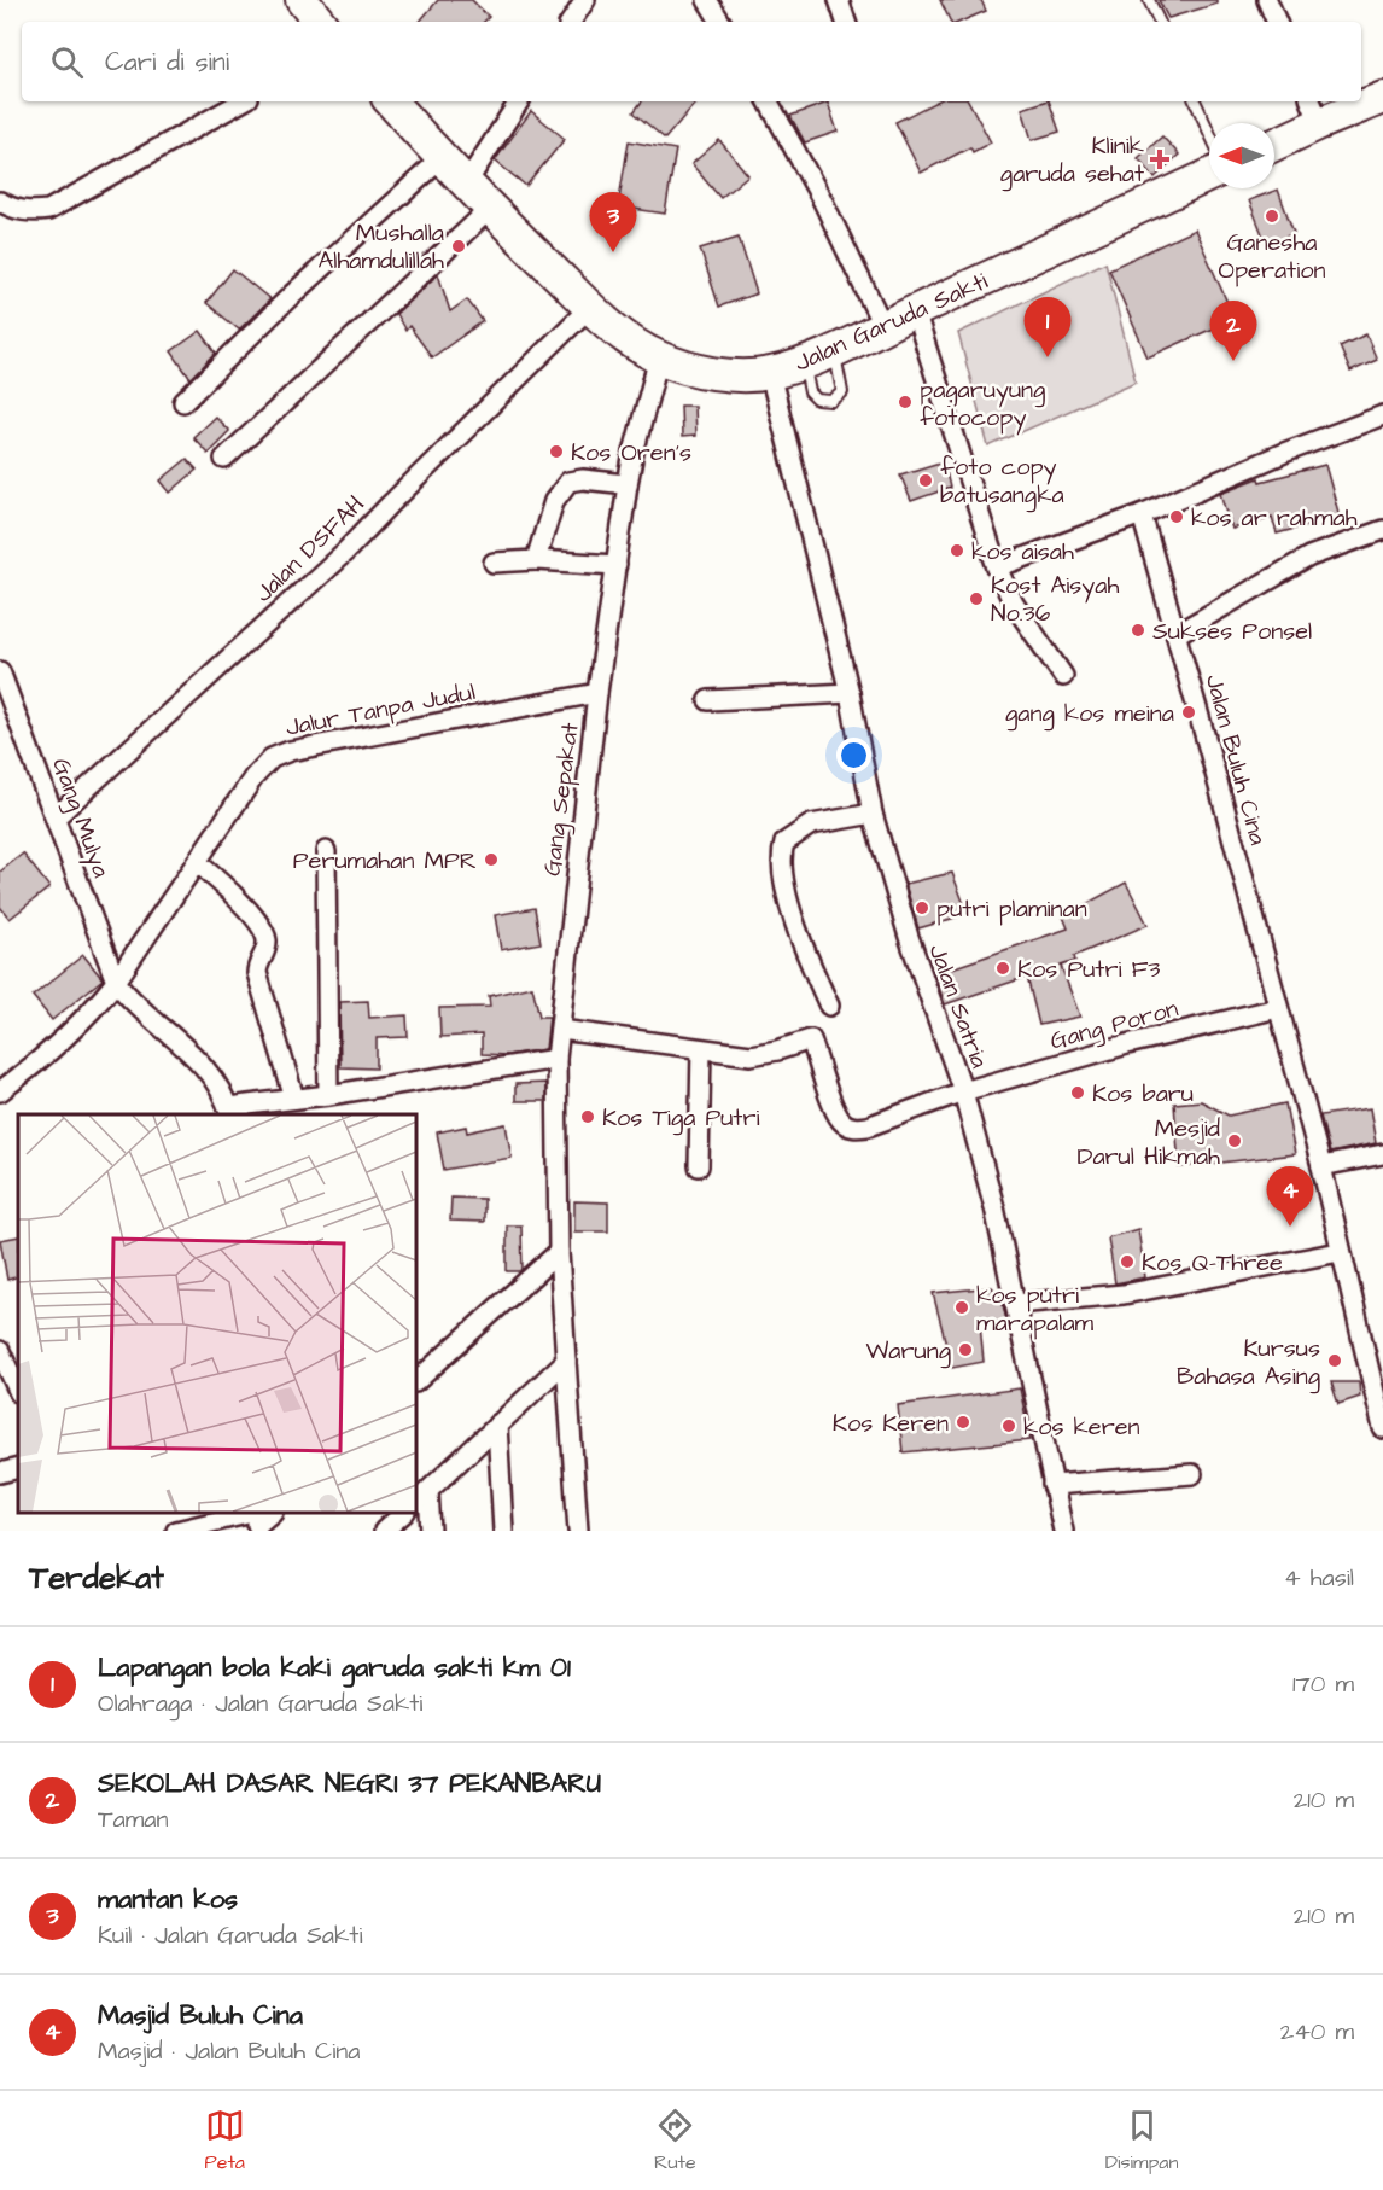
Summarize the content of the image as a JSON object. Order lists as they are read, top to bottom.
{
  "streets": {
    "highway": ["Jalan Garuda Sakti"],
    "street": [
      "Jalan DSFAH",
      "Jalur Tanpa Judul",
      "Jalan Buluh Cina",
      "Gang Sepakat",
      "Gang Mulya",
      "Jalan Satria",
      "Gang Poron"
    ]
  },
  "crossings": [
    ["Jalan Garuda Sakti", "Jalan DSFAH"],
    ["Jalan Garuda Sakti", "Gang Sepakat"],
    ["Jalan Garuda Sakti", "Jalan Satria"],
    ["Jalan DSFAH", "Gang Mulya"],
    ["Jalur Tanpa Judul", "Gang Sepakat"],
    ["Jalur Tanpa Judul", "Gang Mulya"],
    ["Jalan Buluh Cina", "Gang Poron"],
    ["Jalan Satria", "Gang Poron"]
  ],
  "places": {
    "health": ["Klinik garuda sehat"],
    "other": [
      "Ganesha Operation",
      "Mushalla Alhamdulillah",
      "pagaruyung fotocopy",
      "Kos Oren's",
      "foto copy batusangka",
      "kos ar rahmah",
      "kos aisah",
      "Kost Aisyah No.36",
      "Sukses Ponsel",
      "gang kos meina",
      "Perumahan MPR",
      "putri plaminan",
      "Kos Putri F3",
      "Kos baru",
      "Kos Tiga Putri",
      "Mesjid Darul Hikmah",
      "Kos Q-Three",
      "kos putri marapalam",
      "Warung",
      "Kursus Bahasa Asing",
      "Kos Keren",
      "kos keren"
    ]
  },
  "north": "left",
  "page": {
    "search": "Cari di sini",
    "pins": [
      "3",
      "1",
      "2",
      "4"
    ],
    "heading": ["Terdekat", "4 hasil"],
    "list": [
      {
        "mark": "1",
        "name": "Lapangan bola kaki garuda sakti km 01",
        "note": "Olahraga · Jalan Garuda Sakti",
        "value": "170 m"
      },
      {
        "mark": "2",
        "name": "SEKOLAH DASAR NEGRI 37 PEKANBARU",
        "note": "Taman",
        "value": "210 m"
      },
      {
        "mark": "3",
        "name": "mantan kos",
        "note": "Kuil · Jalan Garuda Sakti",
        "value": "210 m"
      },
      {
        "mark": "4",
        "name": "Masjid Buluh Cina",
        "note": "Masjid · Jalan Buluh Cina",
        "value": "240 m"
      }
    ],
    "nav": ["Peta", "Rute", "Disimpan"]
  }
}
